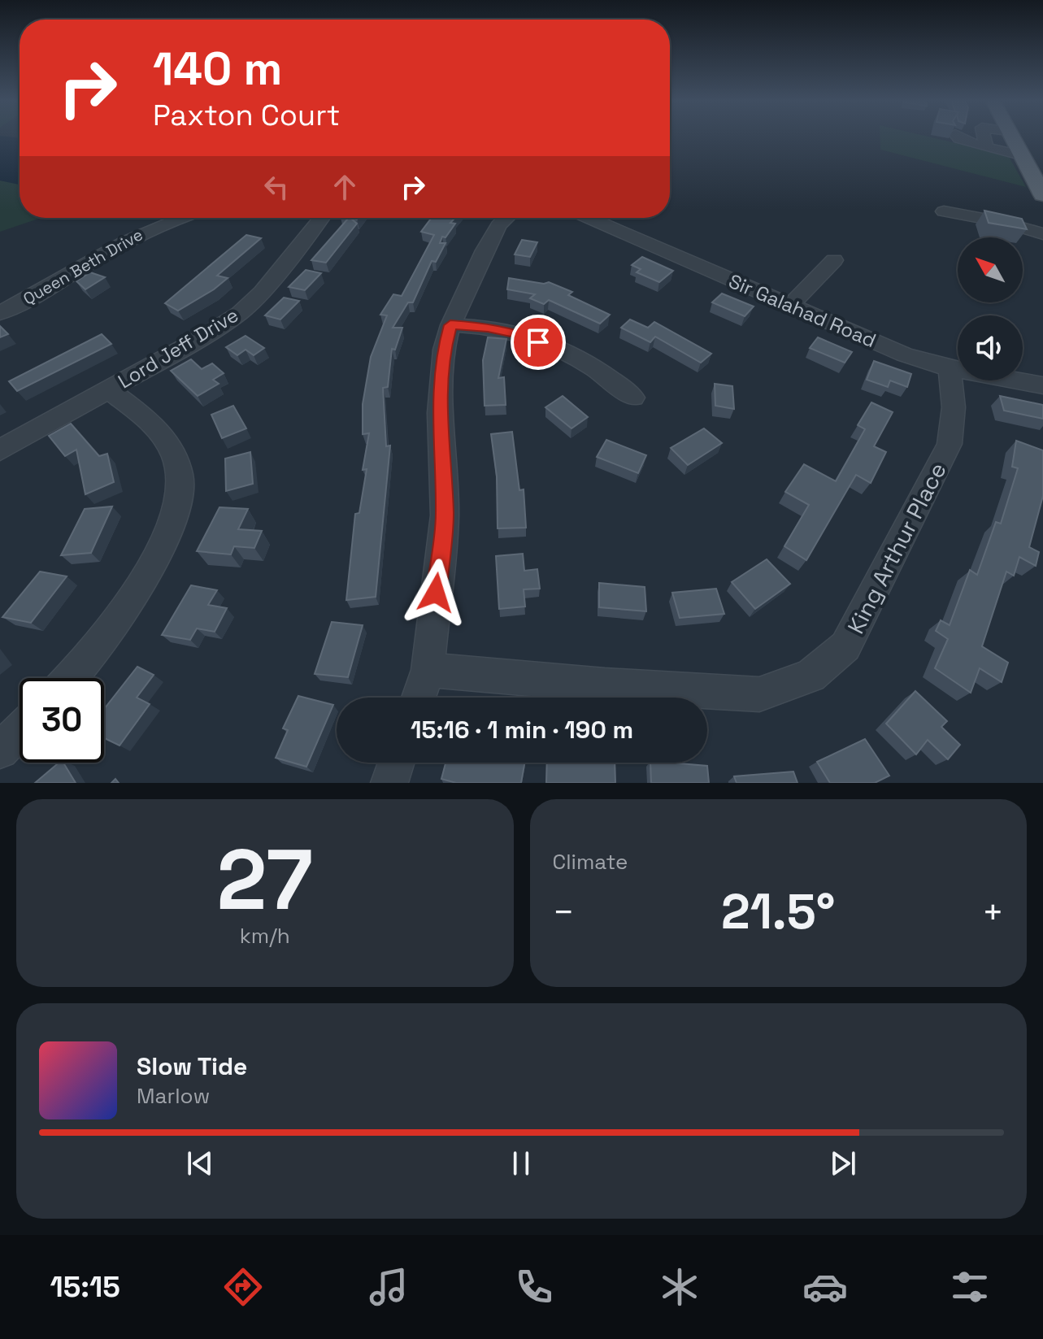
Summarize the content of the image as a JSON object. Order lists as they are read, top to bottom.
{
  "streets": {
    "street": [
      "Queen Beth Drive",
      "Sir Galahad Road",
      "Lord Jeff Drive",
      "King Arthur Place"
    ]
  },
  "crossings": [
    ["Sir Galahad Road", "King Arthur Place"]
  ],
  "north": "top left",
  "page": {
    "turn": ["140 m", "Paxton Court"],
    "limit": "30",
    "trip": "15:16 · 1 min · 190 m",
    "tile": [
      ["27", "km/h"],
      "Climate"
    ],
    "heat": ["−", "21.5°", "+"],
    "song": ["Slow Tide", "Marlow"],
    "tabs": "15:15"
  }
}
